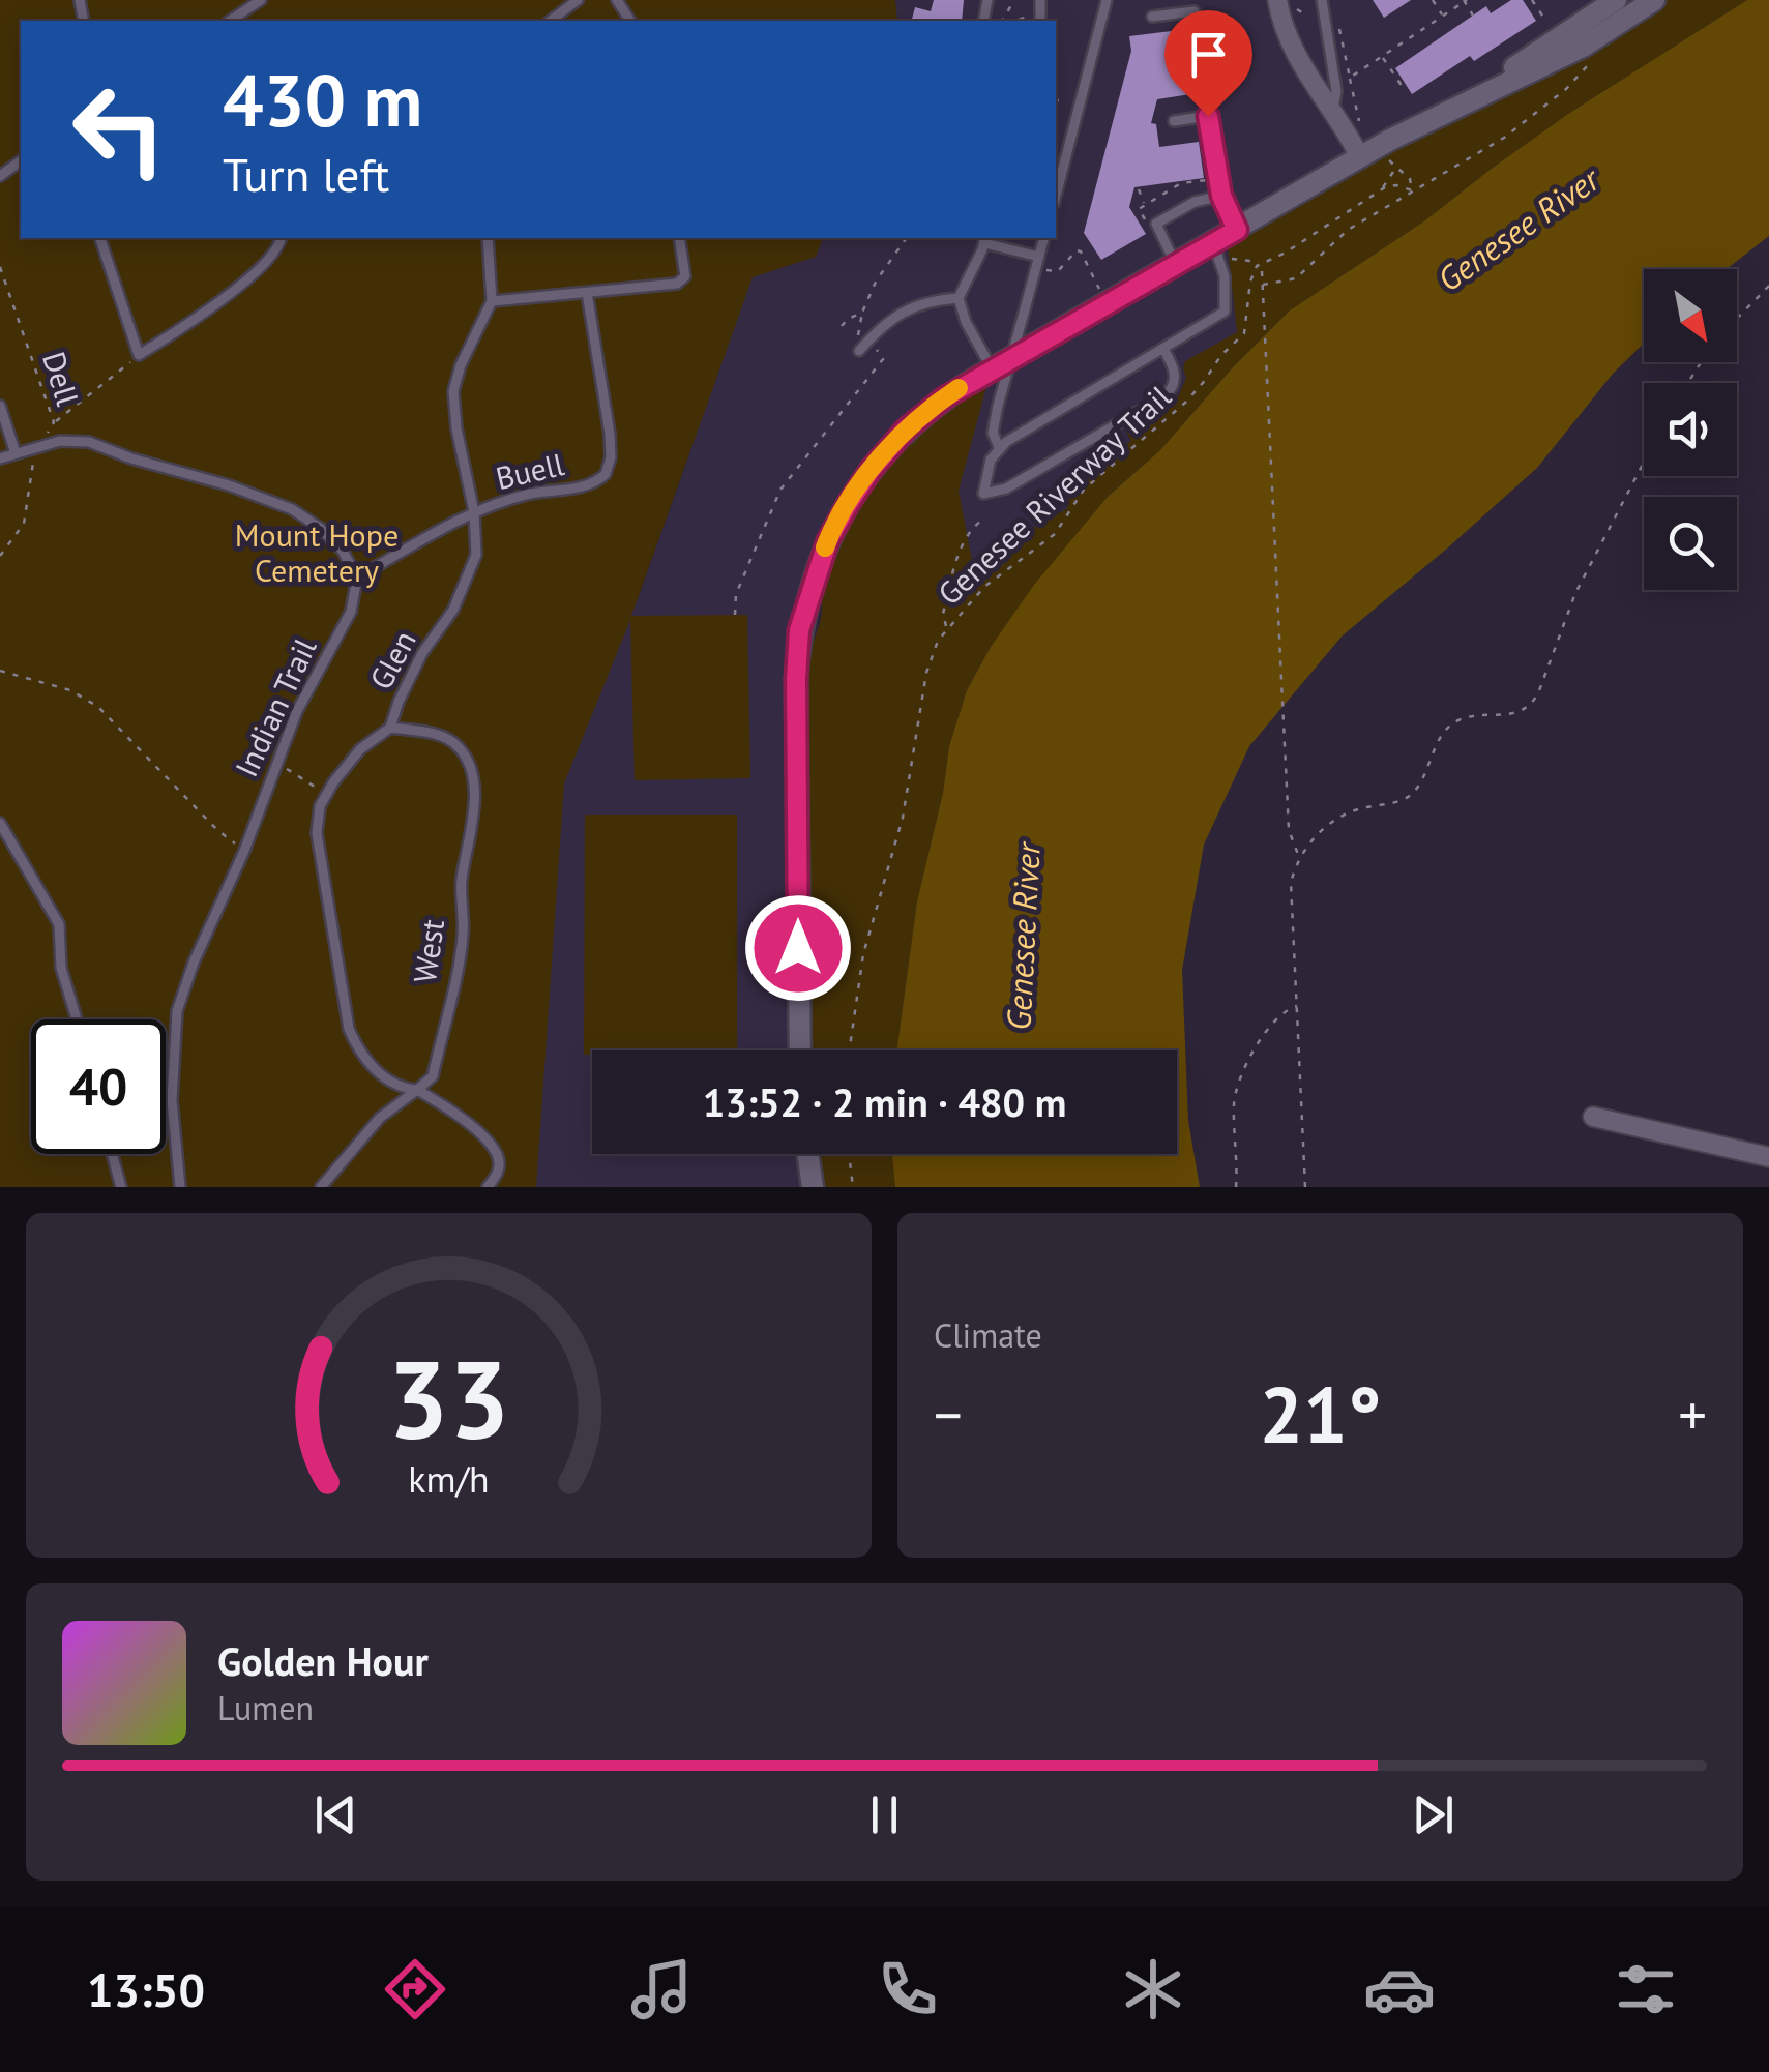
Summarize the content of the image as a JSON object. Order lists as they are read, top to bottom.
{
  "streets": {
    "lane": [
      "Buell",
      "Glen",
      "Indian Trail",
      "West"
    ],
    "path": ["Dell", "Genesee Riverway Trail"]
  },
  "crossings": [
    ["Buell", "Glen"],
    ["Buell", "Indian Trail"],
    ["Glen", "West"]
  ],
  "water": ["Genesee River"],
  "parks": ["Mount Hope Cemetery"],
  "north": "bottom right",
  "page": {
    "turn": ["430 m", "Turn left"],
    "limit": "40",
    "trip": "13:52 · 2 min · 480 m",
    "tile": "Climate",
    "heat": ["−", "21°", "+"],
    "song": ["Golden Hour", "Lumen"],
    "tabs": "13:50",
    "gauge": ["33", "km/h"]
  }
}
